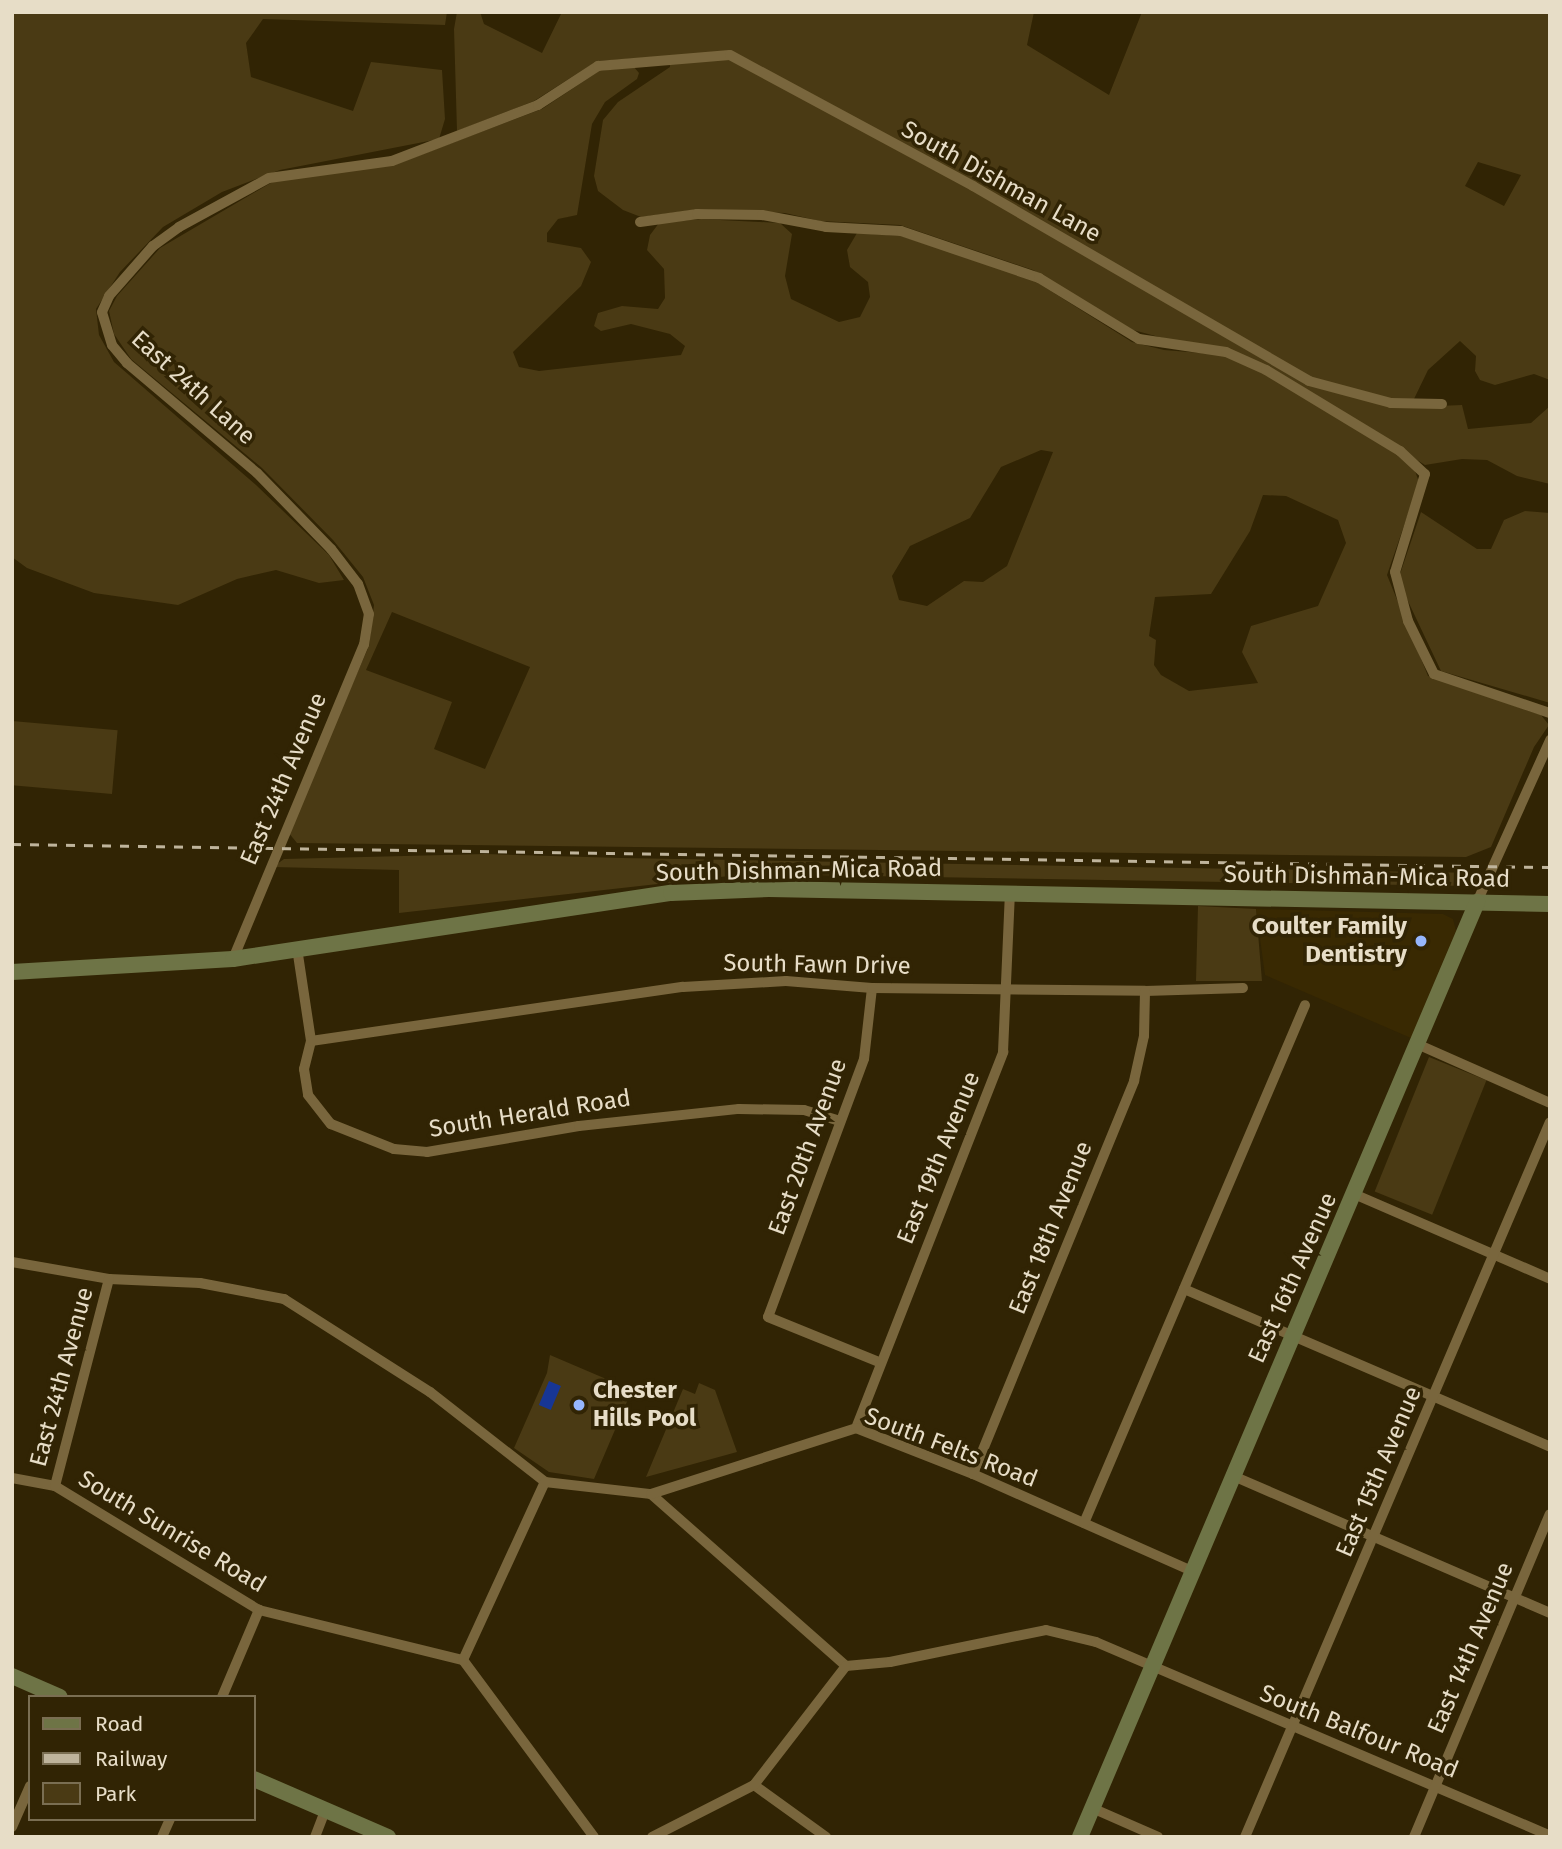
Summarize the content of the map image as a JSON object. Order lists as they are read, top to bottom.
{
  "streets": {
    "main road": ["South Dishman-Mica Road", "East 16th Avenue"],
    "street": [
      "South Dishman Lane",
      "East 24th Lane",
      "East 24th Avenue",
      "South Fawn Drive",
      "South Herald Road",
      "East 20th Avenue",
      "East 19th Avenue",
      "East 18th Avenue",
      "South Felts Road",
      "East 15th Avenue",
      "South Sunrise Road",
      "East 14th Avenue",
      "South Balfour Road"
    ]
  },
  "crossings": [
    ["South Dishman Lane", "East 24th Lane"],
    ["East 24th Lane", "East 24th Avenue"],
    ["East 24th Avenue", "South Dishman-Mica Road"],
    ["East 24th Avenue", "South Sunrise Road"],
    ["South Dishman-Mica Road", "South Herald Road"],
    ["South Dishman-Mica Road", "East 19th Avenue"],
    ["South Dishman-Mica Road", "East 16th Avenue"],
    ["South Fawn Drive", "South Herald Road"],
    ["South Fawn Drive", "East 20th Avenue"],
    ["South Fawn Drive", "East 19th Avenue"],
    ["South Fawn Drive", "East 18th Avenue"],
    ["South Herald Road", "East 20th Avenue"],
    ["East 20th Avenue", "East 19th Avenue"],
    ["East 19th Avenue", "South Felts Road"],
    ["East 18th Avenue", "South Felts Road"],
    ["East 16th Avenue", "South Felts Road"],
    ["East 16th Avenue", "South Balfour Road"],
    ["East 15th Avenue", "South Balfour Road"],
    ["East 14th Avenue", "South Balfour Road"]
  ],
  "places": ["Coulter Family Dentistry", "Chester Hills Pool"],
  "legend": ["Road", "Railway", "Park"]
}
